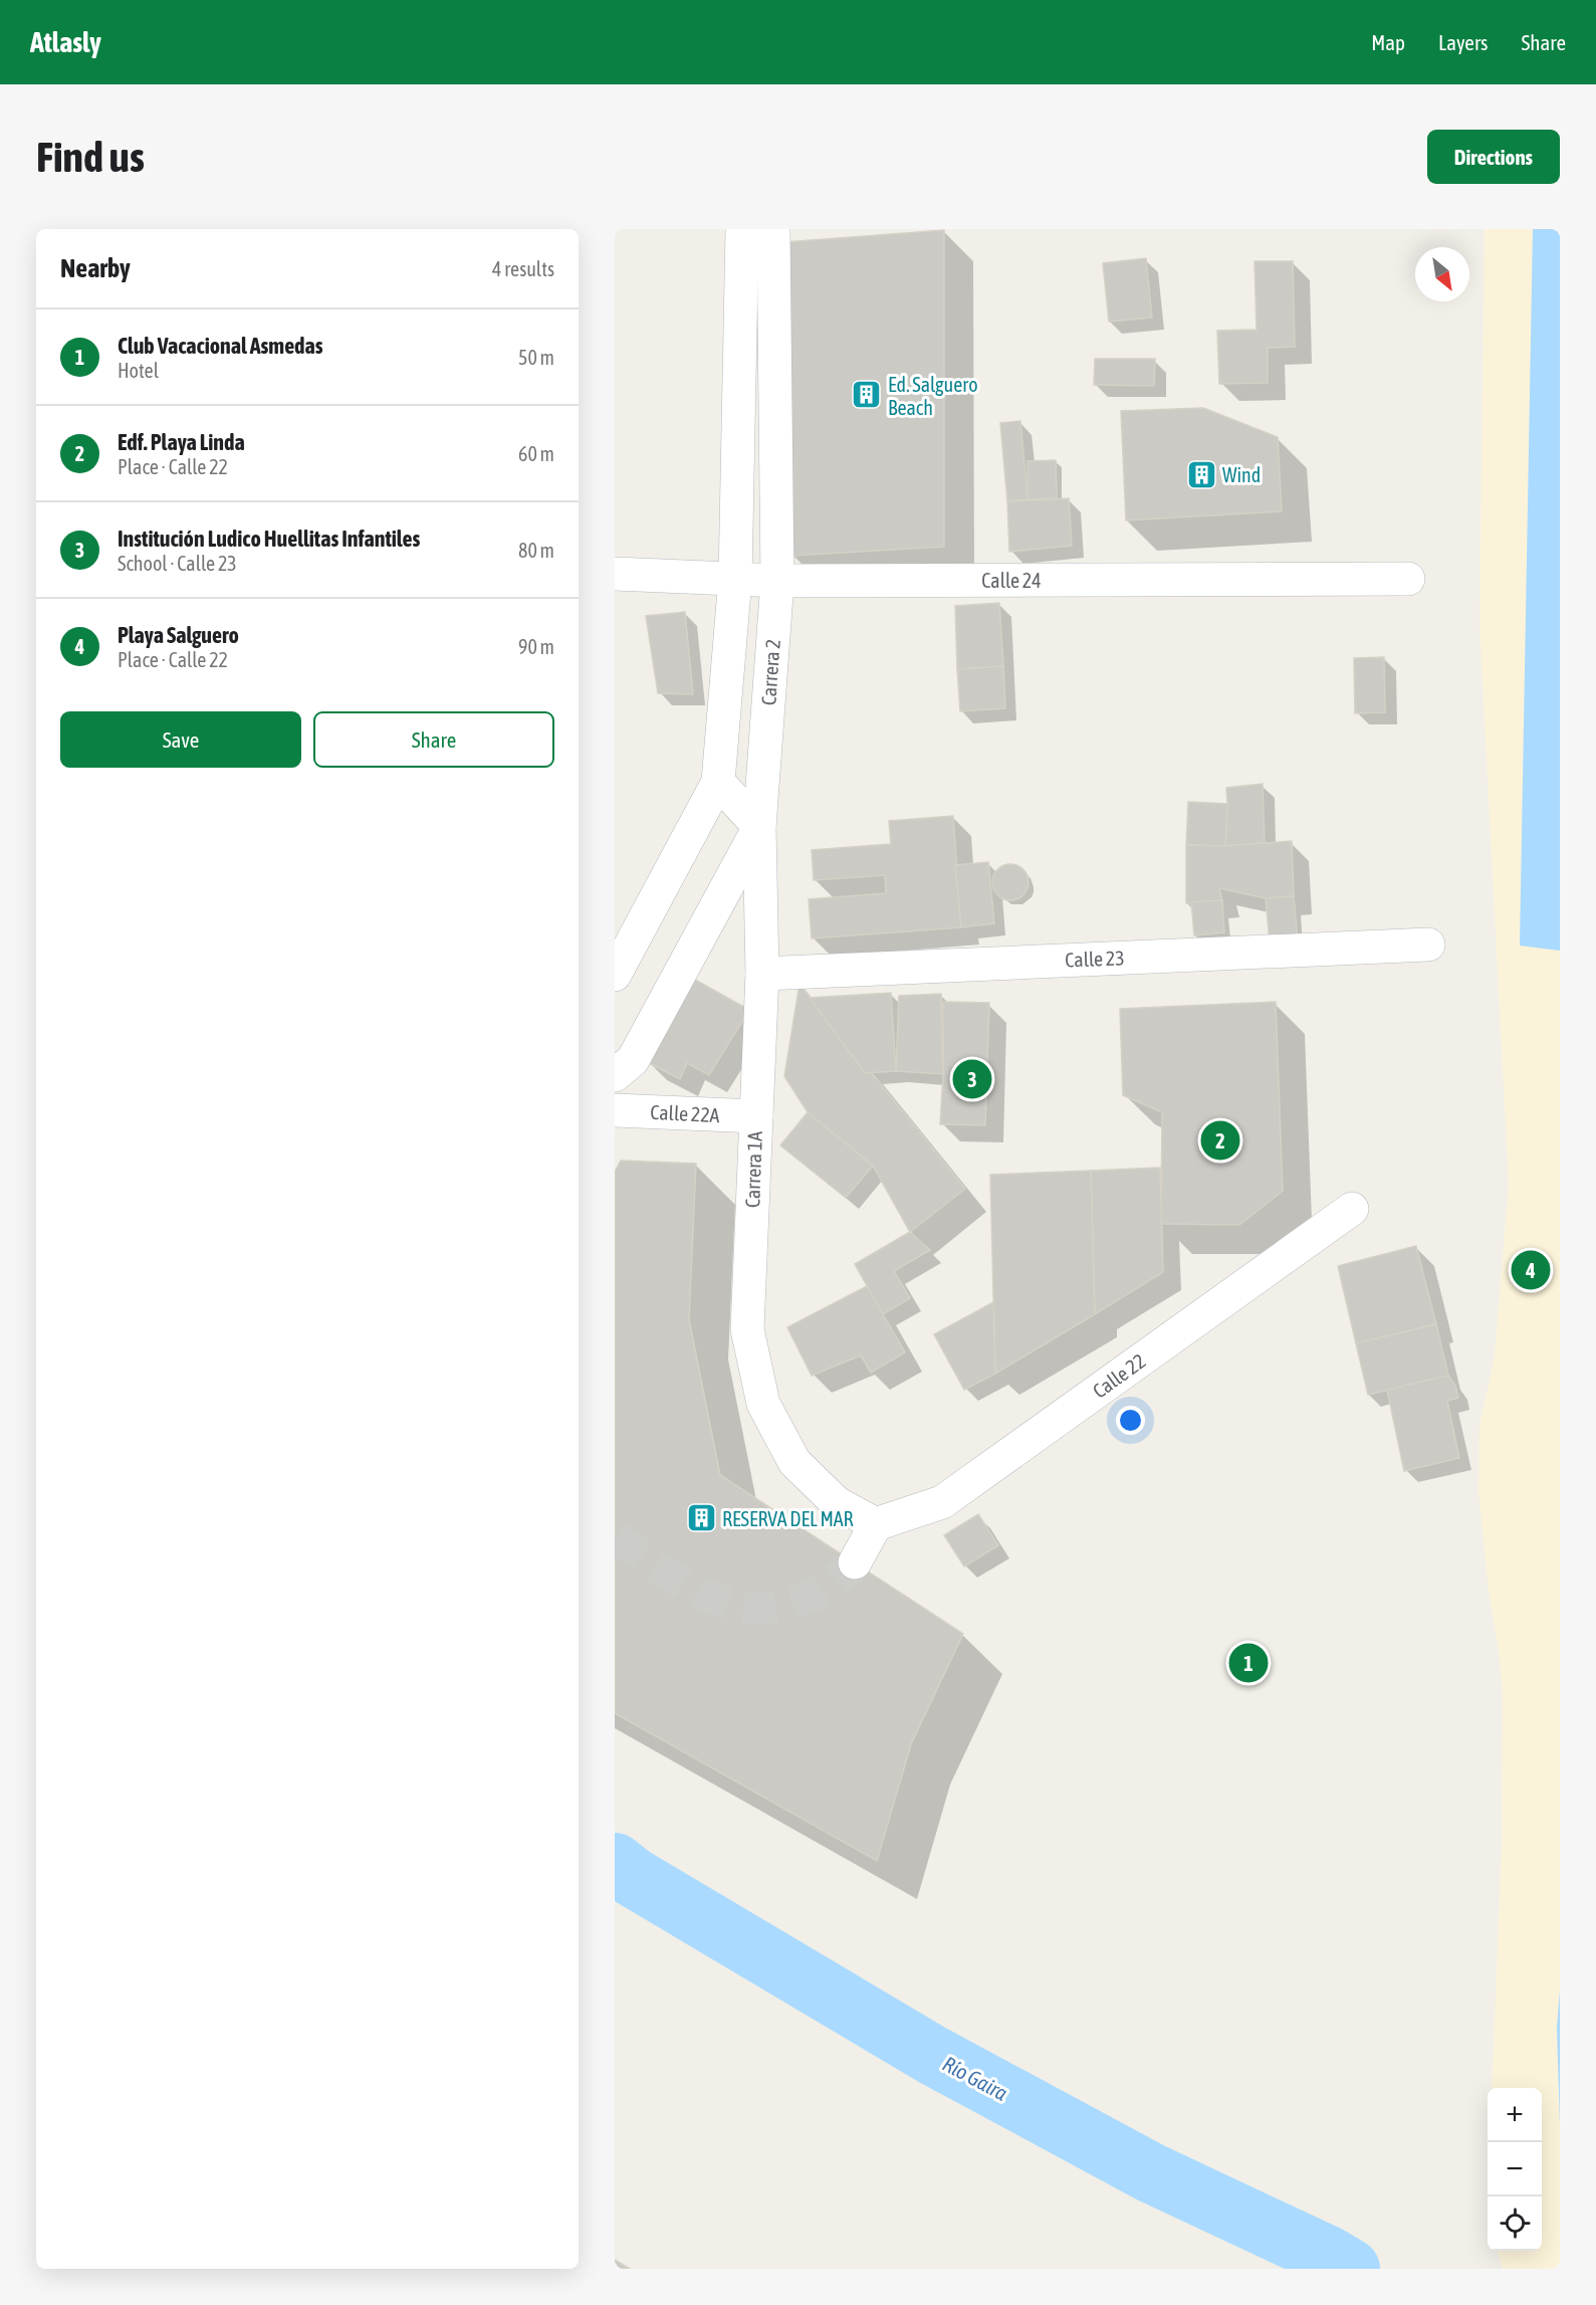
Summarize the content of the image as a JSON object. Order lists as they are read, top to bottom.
{
  "streets": {
    "street": [
      "Calle 24",
      "Carrera 2",
      "Calle 23",
      "Calle 22A",
      "Carrera 1A",
      "Calle 22"
    ]
  },
  "crossings": [
    ["Calle 24", "Carrera 2"],
    ["Carrera 2", "Carrera 1A"],
    ["Calle 23", "Carrera 1A"],
    ["Calle 22A", "Carrera 1A"],
    ["Carrera 1A", "Calle 22"]
  ],
  "water": ["Río Gaira"],
  "places": {
    "building": ["Ed. Salguero Beach", "Wind", "RESERVA DEL MAR"]
  },
  "north": "bottom right",
  "page": {
    "header": "Atlasly",
    "nav": ["Map", "Layers", "Share"],
    "buttons": [
      "Directions",
      ["Save", "Share"]
    ],
    "title": "Find us",
    "heading": ["Nearby", "4 results"],
    "list": [
      {
        "mark": "1",
        "name": "Club Vacacional Asmedas",
        "note": "Hotel",
        "value": "50 m"
      },
      {
        "mark": "2",
        "name": "Edf. Playa Linda",
        "note": "Place · Calle 22",
        "value": "60 m"
      },
      {
        "mark": "3",
        "name": "Institución Ludico Huellitas Infantiles",
        "note": "School · Calle 23",
        "value": "80 m"
      },
      {
        "mark": "4",
        "name": "Playa Salguero",
        "note": "Place · Calle 22",
        "value": "90 m"
      }
    ],
    "pins": [
      "3",
      "2",
      "4",
      "1"
    ],
    "map_buttons": ["+", "−"]
  }
}
